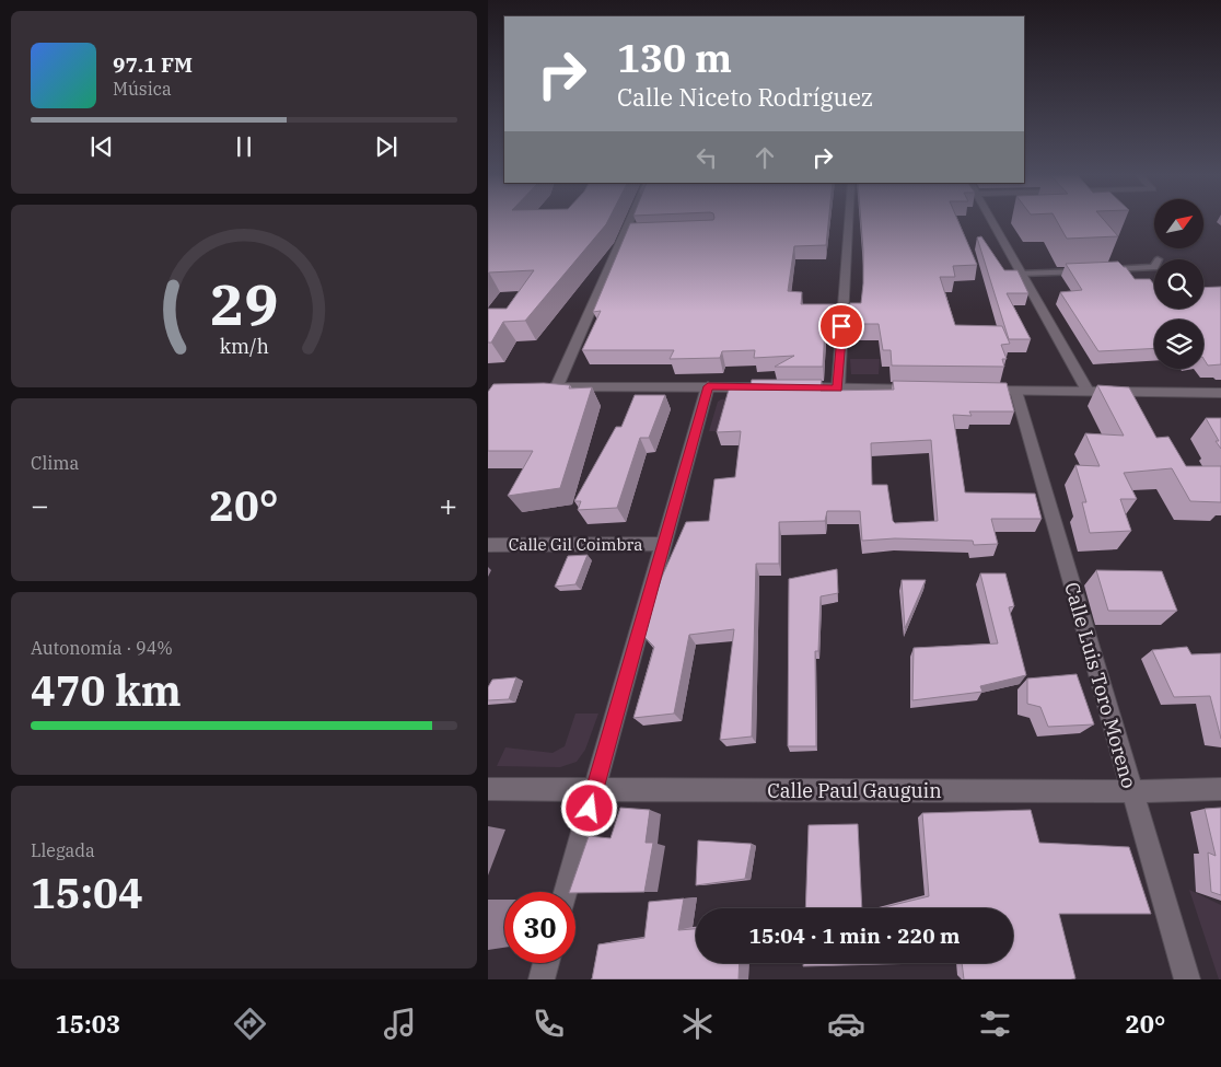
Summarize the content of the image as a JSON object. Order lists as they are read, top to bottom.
{
  "streets": {
    "street": ["Calle Gil Coimbra", "Calle Luis Toro Moreno", "Calle Paul Gauguin"]
  },
  "crossings": [
    ["Calle Luis Toro Moreno", "Calle Paul Gauguin"]
  ],
  "north": "top right",
  "page": {
    "turn": ["130 m", "Calle Niceto Rodríguez"],
    "song": ["97.1 FM", "Música"],
    "tile": [
      "Clima",
      ["Autonomía · 94%", "470 km"],
      ["Llegada", "15:04"]
    ],
    "heat": ["−", "20°", "+"],
    "limit": "30",
    "trip": "15:04 · 1 min · 220 m",
    "tabs": ["15:03", "20°"],
    "gauge": ["29", "km/h"]
  }
}
